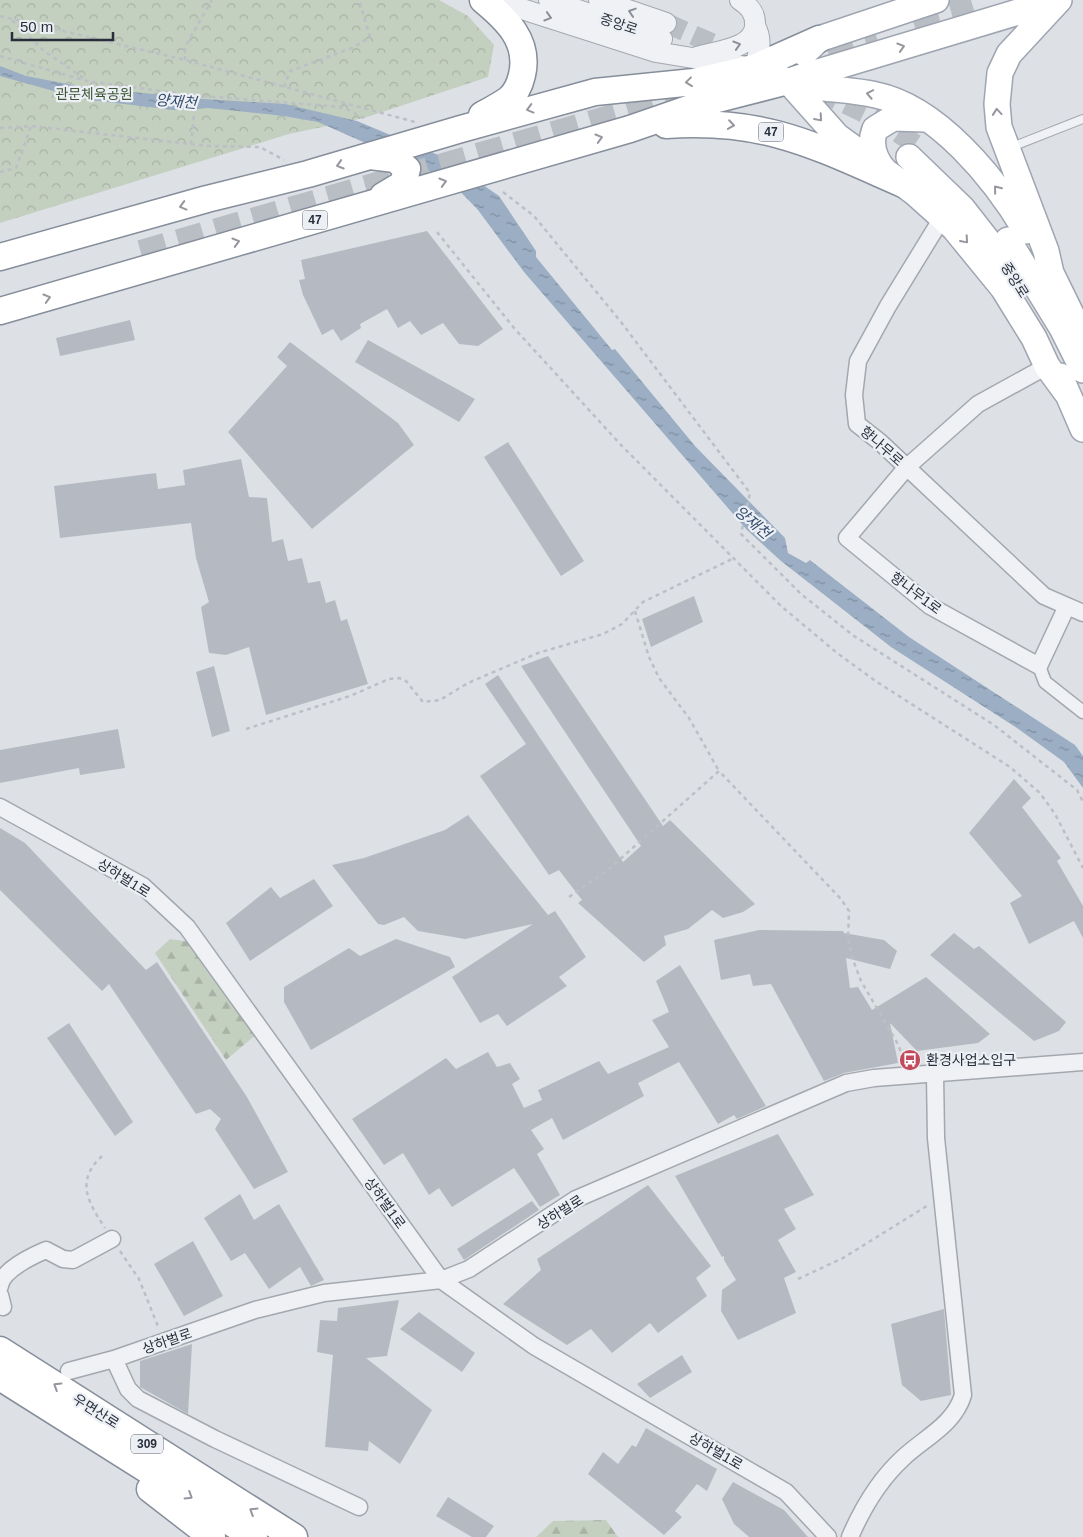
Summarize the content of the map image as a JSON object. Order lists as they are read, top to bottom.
{
  "streets": {
    "highway": ["47", "우면산로", "309"],
    "main road": ["중앙로"],
    "street": [
      "향나무로",
      "향나무1로",
      "상하벌1로",
      "상하벌로"
    ]
  },
  "crossings": [
    ["중앙로", "47"],
    ["47", "향나무로"],
    ["향나무로", "향나무1로"],
    ["상하벌1로", "상하벌로"]
  ],
  "water": ["양재천"],
  "parks": ["관문체육공원"],
  "places": {
    "bus stop": ["환경사업소입구"]
  },
  "scale_bar": "50 m"
}
